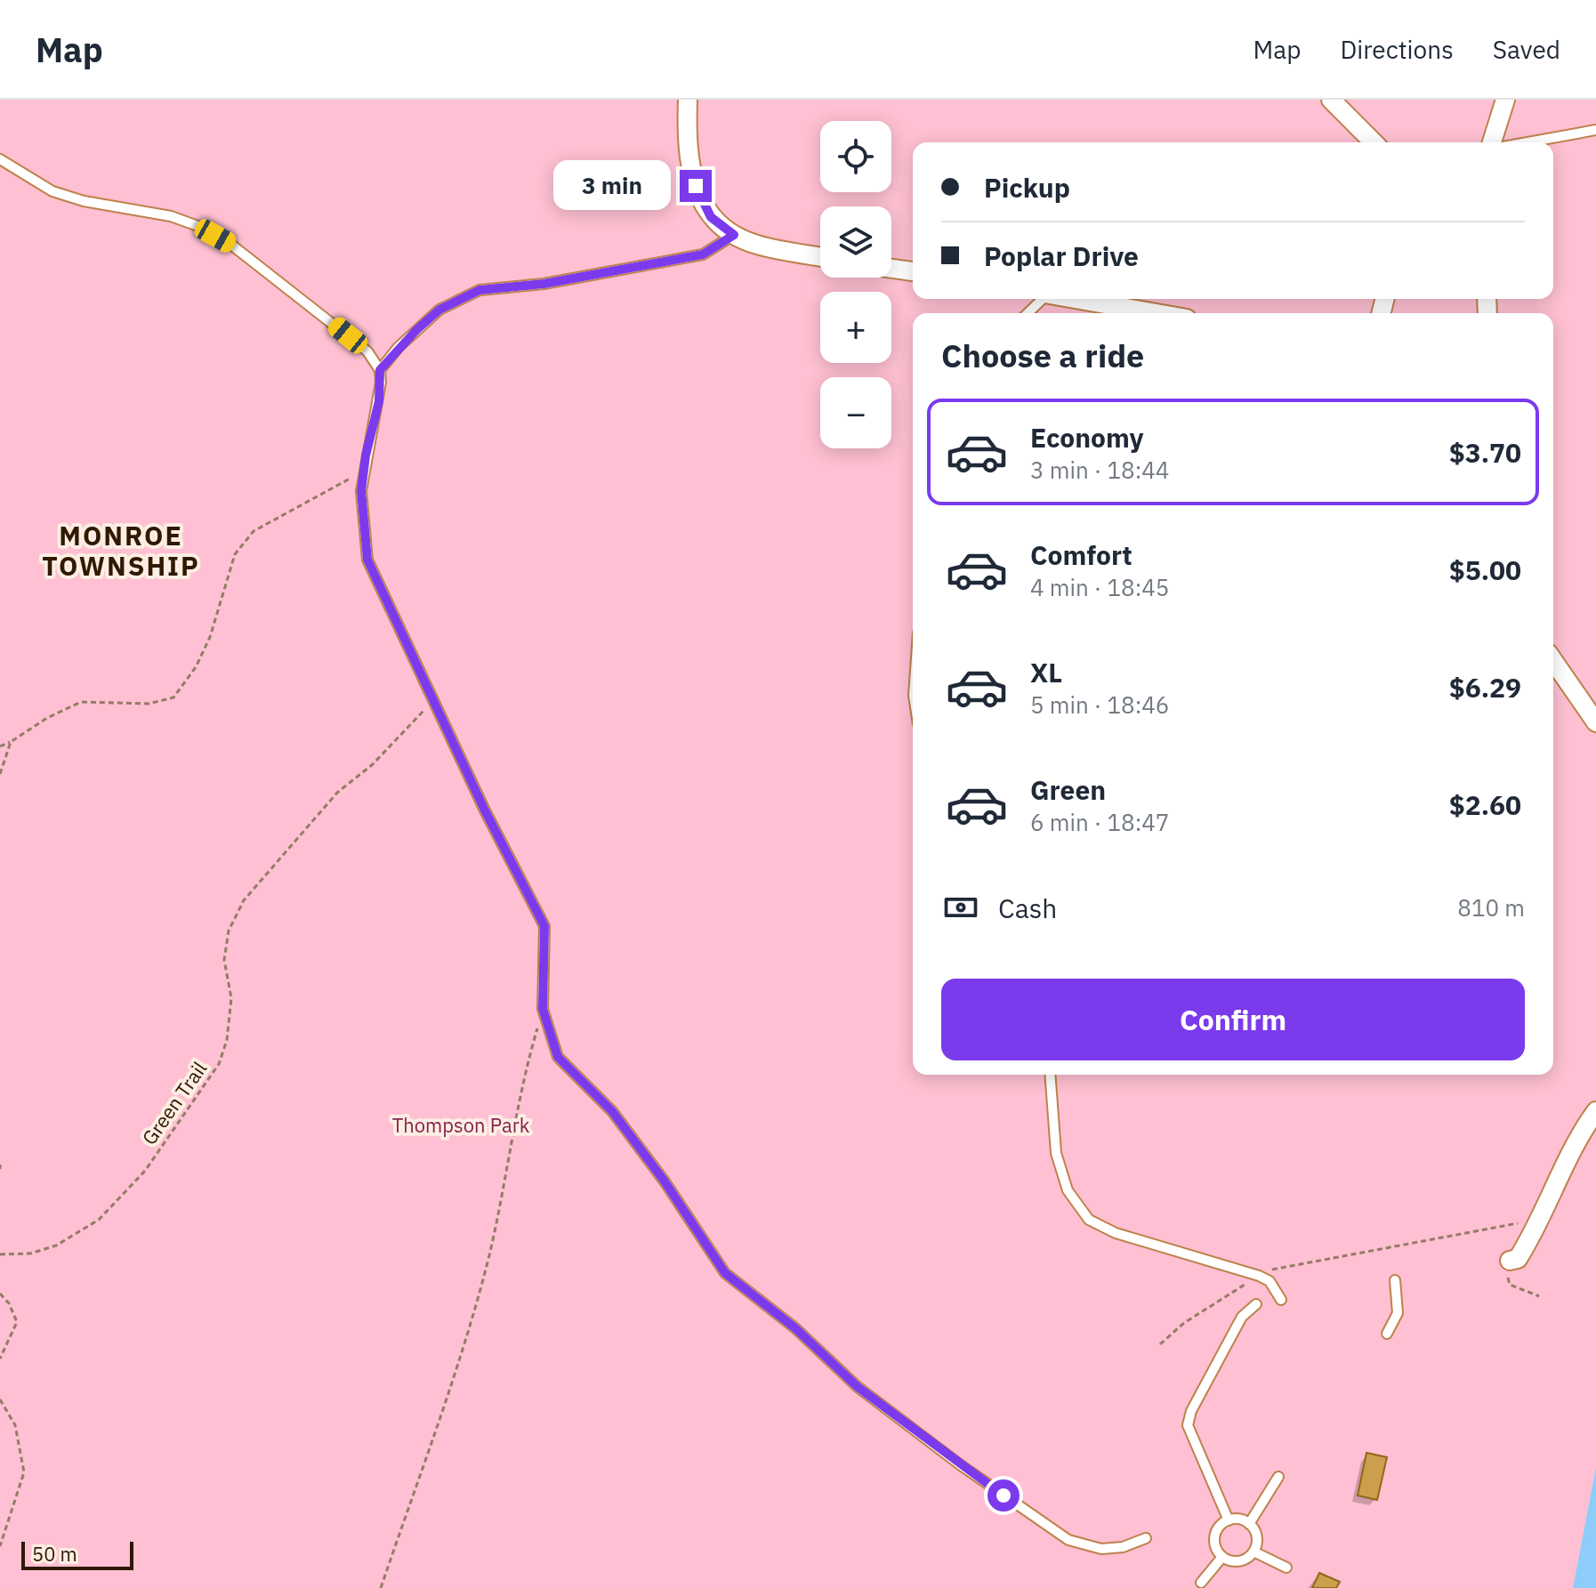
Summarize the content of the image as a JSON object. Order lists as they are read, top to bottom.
{
  "streets": {
    "path": ["Green Trail"]
  },
  "districts": ["MONROE TOWNSHIP"],
  "parks": ["Thompson Park"],
  "scale_bar": "50 m",
  "page": {
    "header": "Map",
    "nav": ["Map", "Directions", "Saved"],
    "map_buttons": ["+", "−"],
    "banner": ["Pickup", "Poplar Drive"],
    "bubble": "3 min",
    "heading": "Choose a ride",
    "list": [
      {
        "name": "Economy",
        "note": "3 min · 18:44",
        "value": "$3.70"
      },
      {
        "name": "Comfort",
        "note": "4 min · 18:45",
        "value": "$5.00"
      },
      {
        "name": "XL",
        "note": "5 min · 18:46",
        "value": "$6.29"
      },
      {
        "name": "Green",
        "note": "6 min · 18:47",
        "value": "$2.60"
      }
    ],
    "pay": ["Cash", "810 m"],
    "buttons": "Confirm",
    "scale": "50 m"
  }
}
